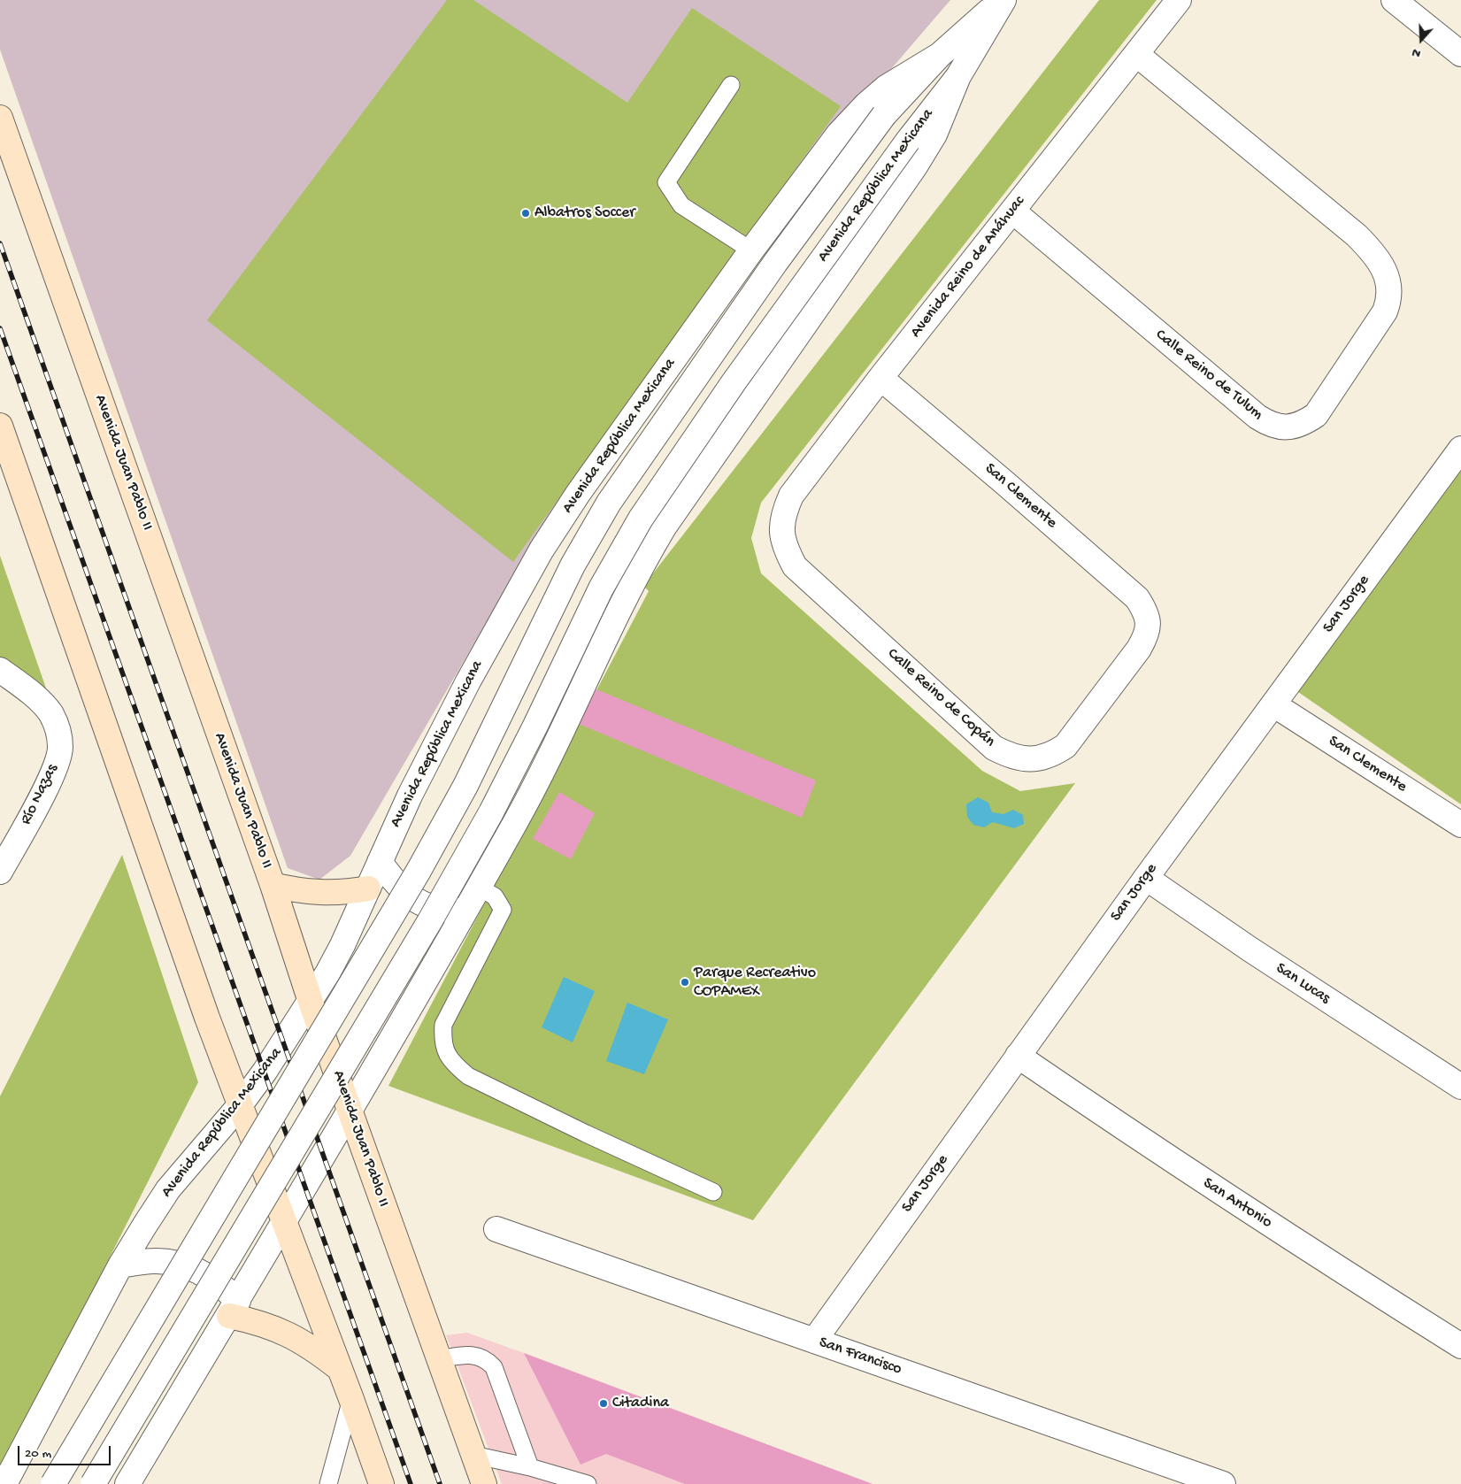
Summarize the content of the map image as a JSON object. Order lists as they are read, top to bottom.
{
  "streets": {
    "main road": ["Avenida Juan Pablo II"],
    "street": [
      "Avenida República Mexicana",
      "Avenida Reino de Anáhuac",
      "Calle Reino de Tulum",
      "San Clemente",
      "San Jorge",
      "Calle Reino de Copán",
      "Río Nazas",
      "San Lucas",
      "San Antonio",
      "San Francisco"
    ]
  },
  "crossings": [
    ["Avenida República Mexicana", "Avenida Juan Pablo II"],
    ["Avenida Reino de Anáhuac", "Calle Reino de Tulum"],
    ["Avenida Reino de Anáhuac", "San Clemente"],
    ["Avenida Reino de Anáhuac", "Calle Reino de Copán"],
    ["San Clemente", "San Jorge"],
    ["San Clemente", "Calle Reino de Copán"],
    ["San Jorge", "San Lucas"],
    ["San Jorge", "San Antonio"],
    ["San Jorge", "San Francisco"]
  ],
  "places": ["Albatros Soccer", "Parque Recreativo COPAMEX", "Citadina"],
  "scale_bar": "20 m",
  "north": "bottom"
}
